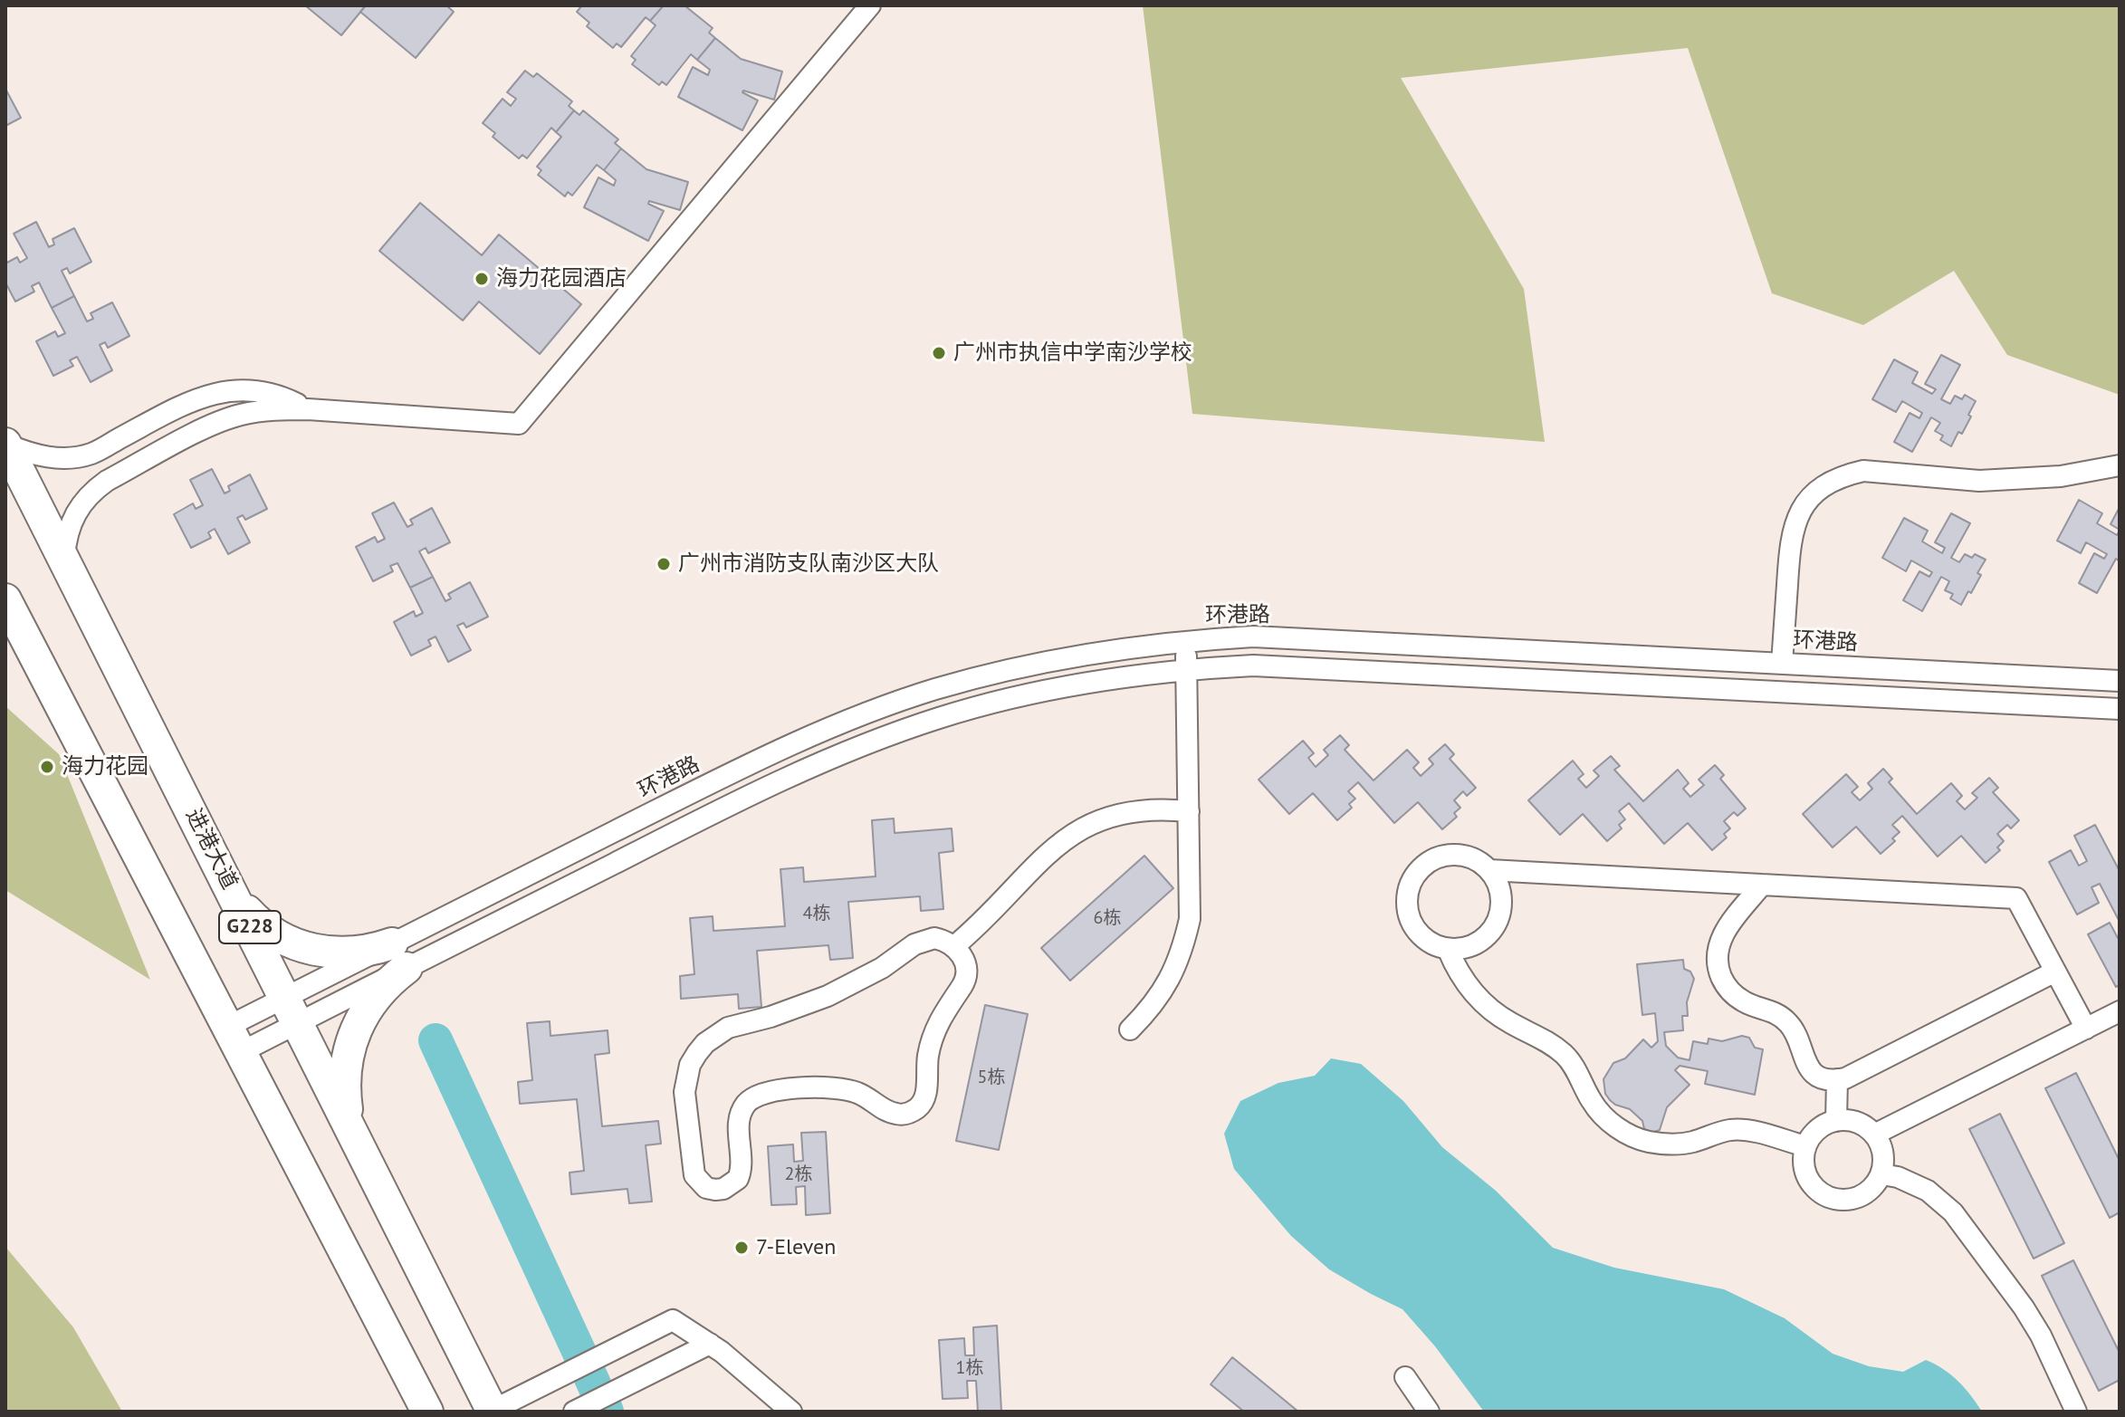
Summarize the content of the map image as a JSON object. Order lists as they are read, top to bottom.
{
  "streets": {
    "highway": ["进港大道", "G228"],
    "street": ["环港路"]
  },
  "crossings": [
    ["环港路", "进港大道"],
    ["环港路", "G228"]
  ],
  "places": [
    "海力花园酒店",
    "广州市执信中学南沙学校",
    "广州市消防支队南沙区大队",
    "海力花园",
    "7-Eleven"
  ],
  "house_numbers": [
    "4栋",
    "6栋",
    "5栋",
    "2栋",
    "1栋"
  ]
}
